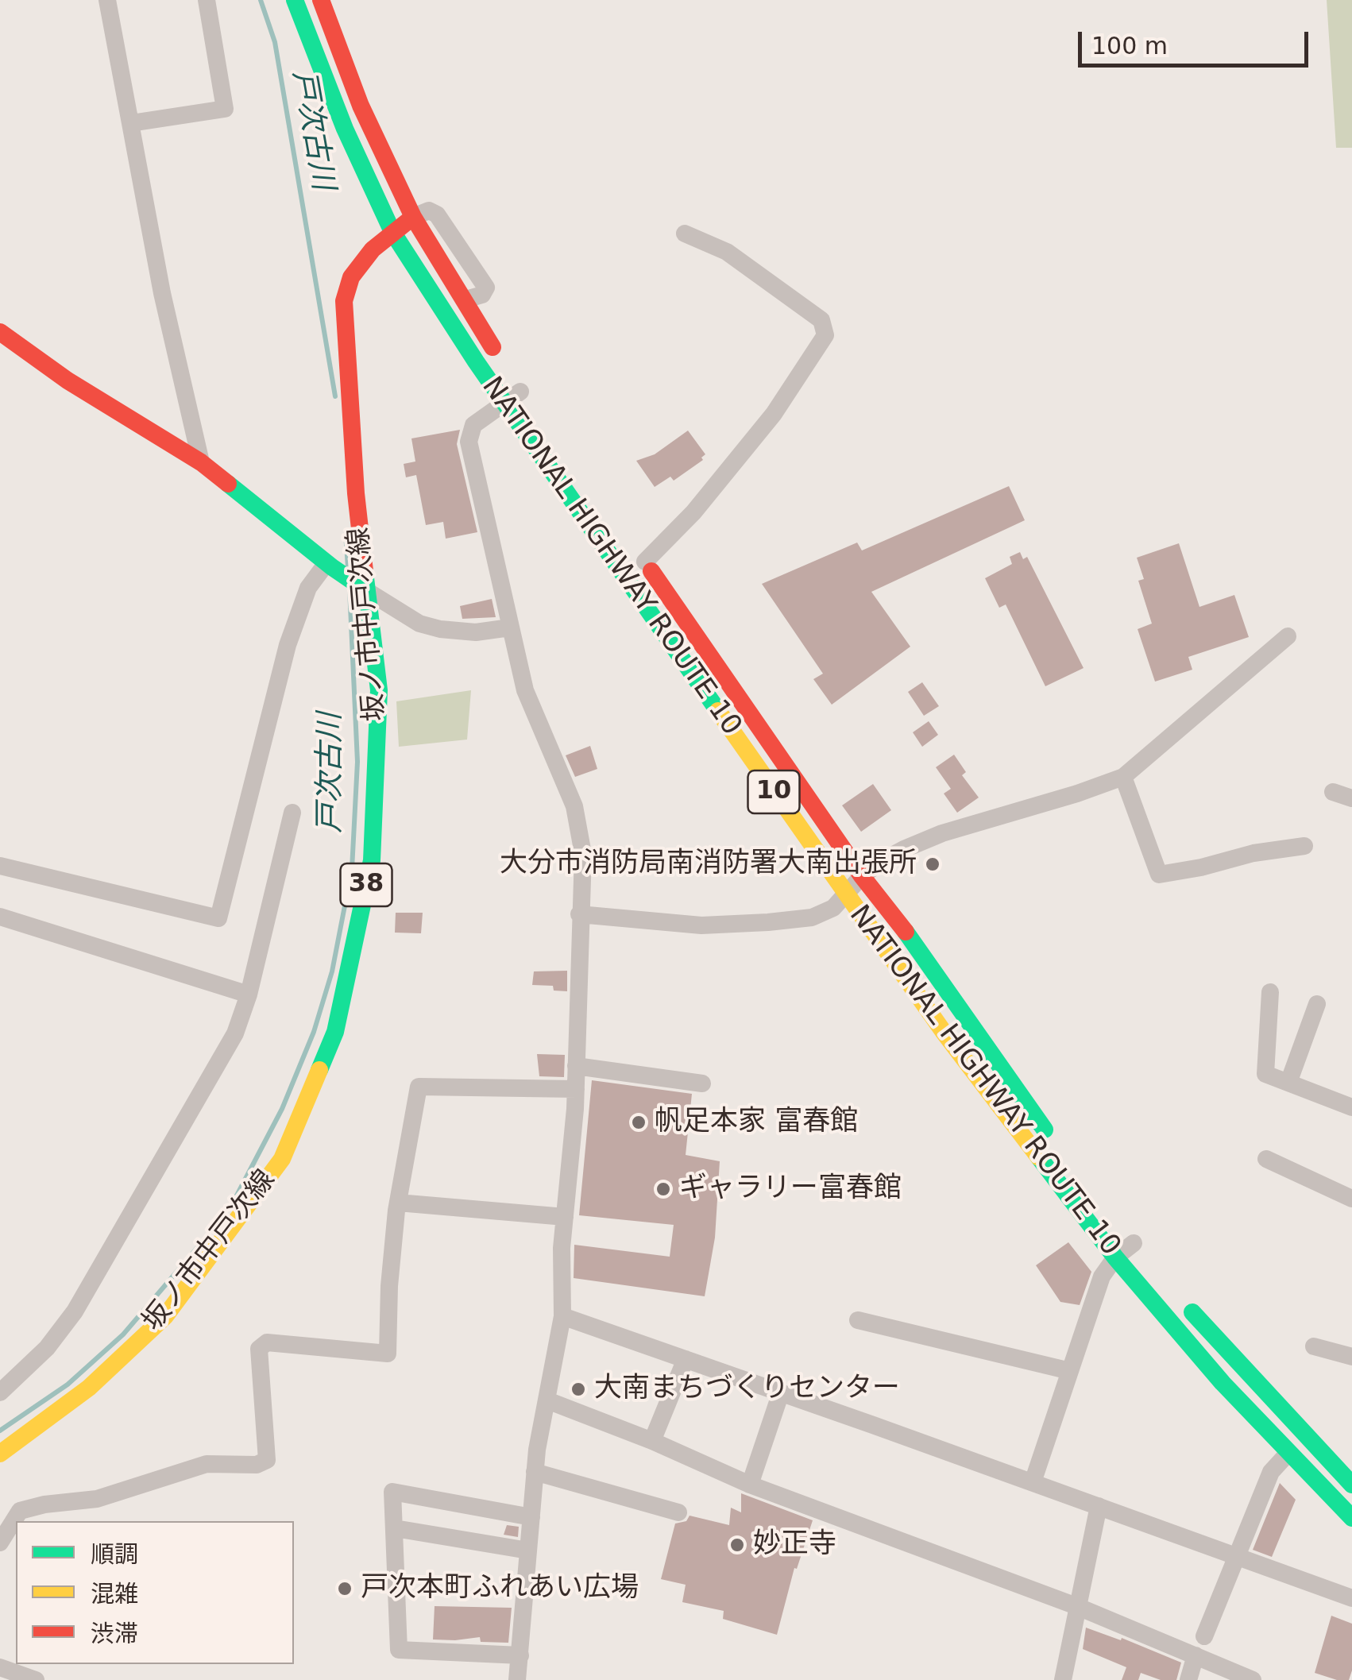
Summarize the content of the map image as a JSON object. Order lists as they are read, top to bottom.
{
  "streets": {
    "main road": [
      "NATIONAL HIGHWAY ROUTE 10",
      "坂ノ市中戸次線",
      "10",
      "38"
    ]
  },
  "crossings": [
    ["NATIONAL HIGHWAY ROUTE 10", "坂ノ市中戸次線"]
  ],
  "water": ["戸次古川"],
  "places": [
    "大分市消防局南消防署大南出張所",
    "帆足本家 富春館",
    "ギャラリー富春館",
    "大南まちづくりセンター",
    "妙正寺",
    "戸次本町ふれあい広場"
  ],
  "legend": ["順調", "混雑", "渋滞"],
  "scale_bar": "100 m"
}
